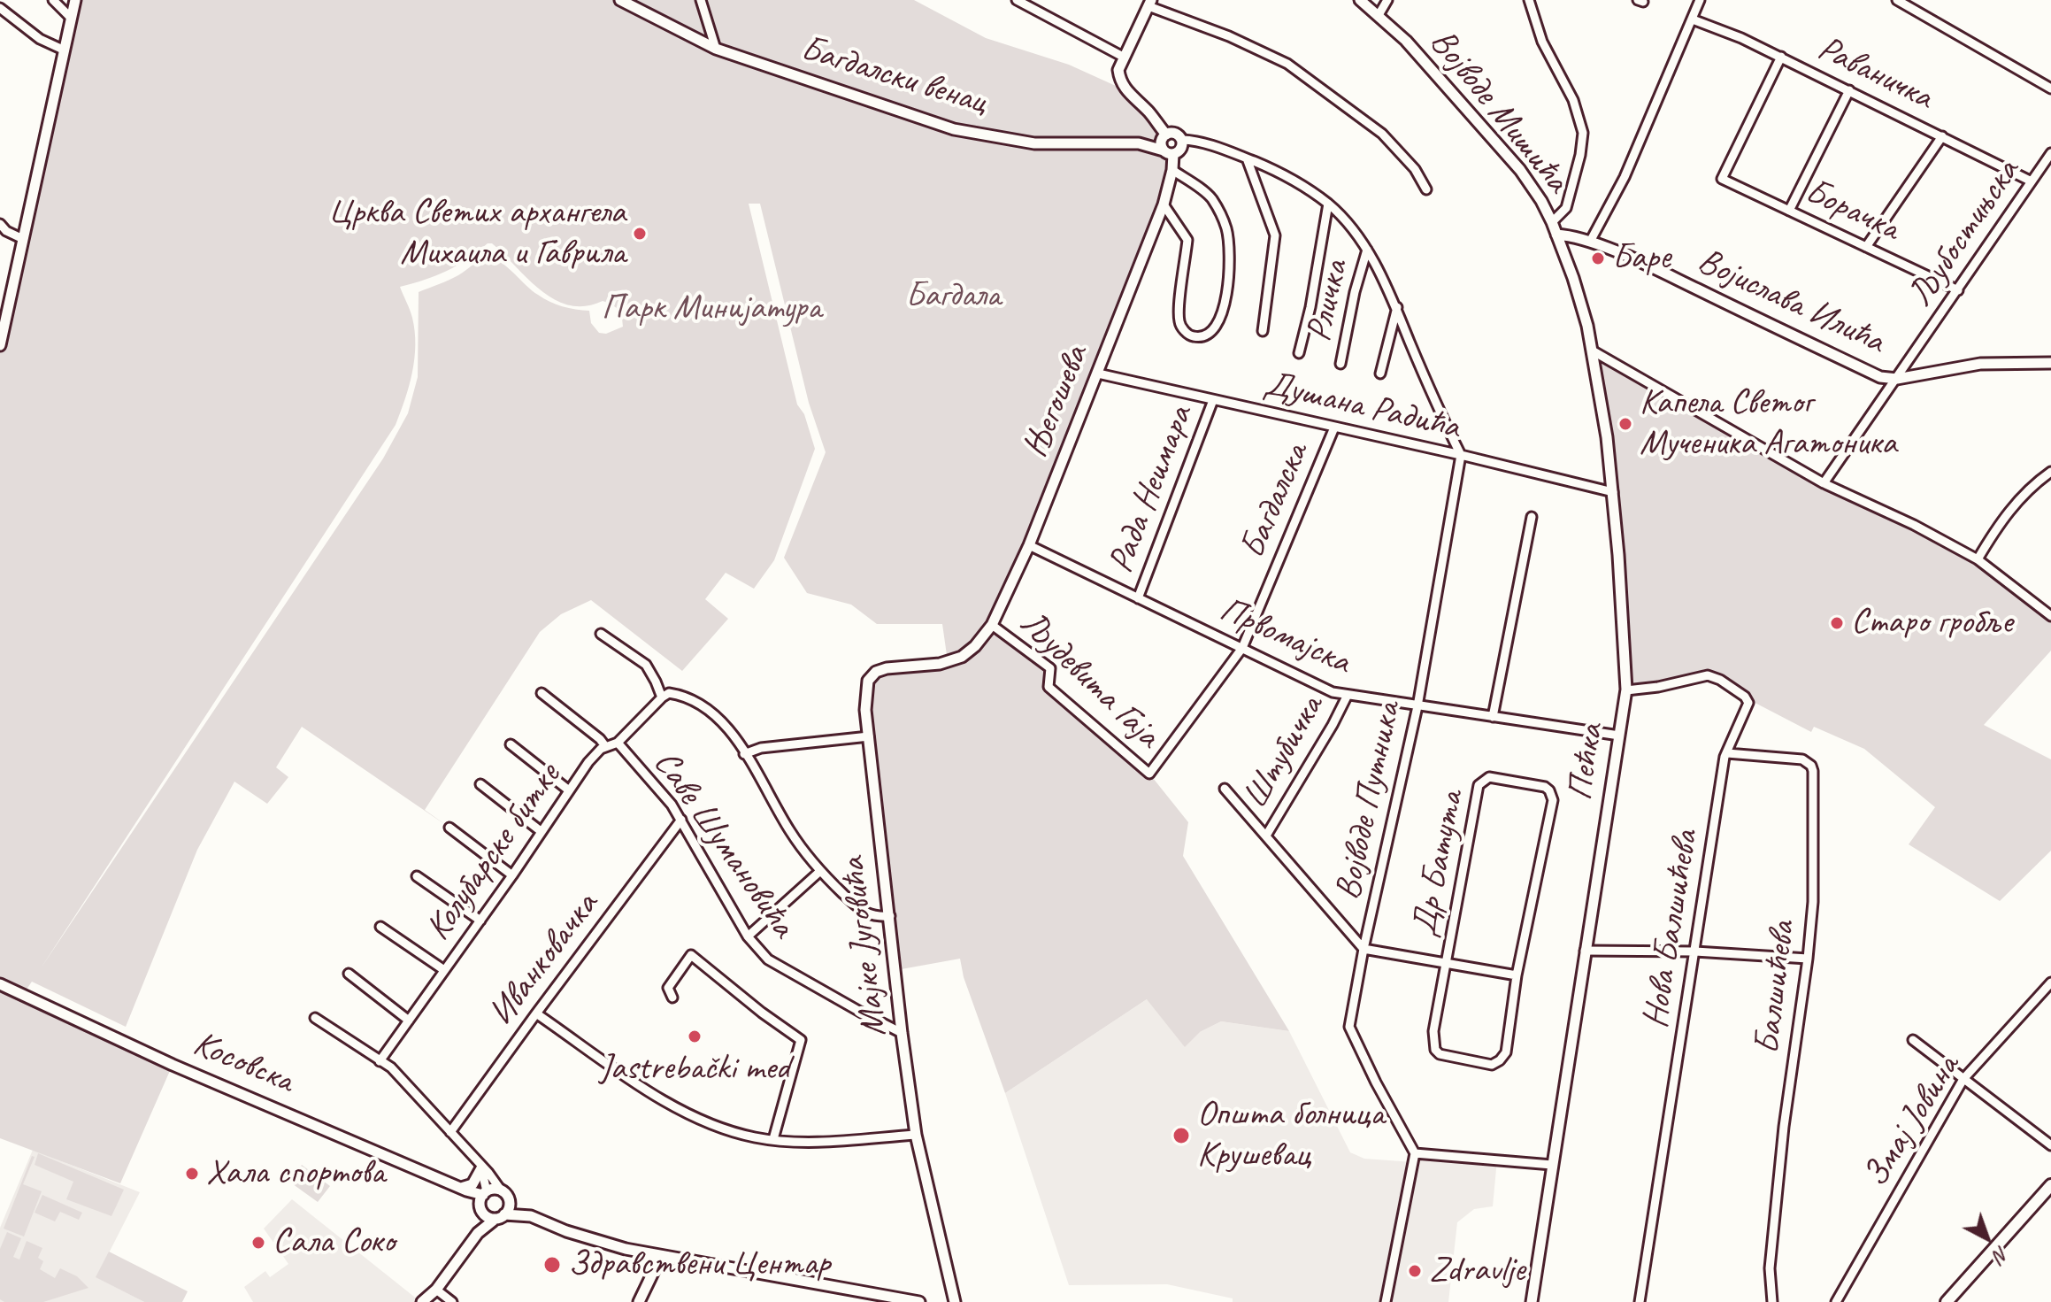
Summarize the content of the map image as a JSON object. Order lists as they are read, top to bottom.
{
  "streets": {
    "street": [
      "Раваничка",
      "Багдалски венац",
      "Војводе Мишића",
      "Борачка",
      "Љубостињска",
      "Рличка",
      "Војислава Илића",
      "Његошева",
      "Душана Радића",
      "Рада Неимара",
      "Багдалска",
      "Првомајска",
      "Људевита Гаја",
      "Штубичка",
      "Пећка",
      "Војводе Путника",
      "Саве Шумановића",
      "Колубарске битке",
      "Др Батута",
      "Нова Балшићева",
      "Мајке Југовића",
      "Иванковачка",
      "Балшићева",
      "Косовска",
      "Змај Јовина"
    ]
  },
  "crossings": [
    ["Раваничка", "Борачка"],
    ["Раваничка", "Љубостињска"],
    ["Багдалски венац", "Његошева"],
    ["Војводе Мишића", "Војислава Илића"],
    ["Војводе Мишића", "Пећка"],
    ["Борачка", "Љубостињска"],
    ["Љубостињска", "Војислава Илића"],
    ["Војислава Илића", "Пећка"],
    ["Његошева", "Душана Радића"],
    ["Његошева", "Првомајска"],
    ["Његошева", "Људевита Гаја"],
    ["Његошева", "Мајке Југовића"],
    ["Душана Радића", "Рада Неимара"],
    ["Душана Радића", "Багдалска"],
    ["Душана Радића", "Пећка"],
    ["Душана Радића", "Војводе Путника"],
    ["Рада Неимара", "Првомајска"],
    ["Багдалска", "Првомајска"],
    ["Багдалска", "Људевита Гаја"],
    ["Првомајска", "Штубичка"],
    ["Првомајска", "Пећка"],
    ["Првомајска", "Војводе Путника"],
    ["Пећка", "Нова Балшићева"],
    ["Војводе Путника", "Др Батута"],
    ["Саве Шумановића", "Колубарске битке"],
    ["Саве Шумановића", "Мајке Југовића"],
    ["Саве Шумановића", "Иванковачка"],
    ["Колубарске битке", "Косовска"],
    ["Нова Балшићева", "Балшићева"],
    ["Иванковачка", "Косовска"]
  ],
  "parks": ["Багдала", "Парк Минијатура"],
  "places": [
    "Црква Светих архангела Михаила и Гаврила",
    "Баре",
    "Капела Светог Мученика Агатоника",
    "Старо гробље",
    "Jastrebački med",
    "Општа болница Крушевац",
    "Хала спортова",
    "Сала Соко",
    "Здравствени Центар",
    "Zdravlje"
  ],
  "north": "bottom right"
}
